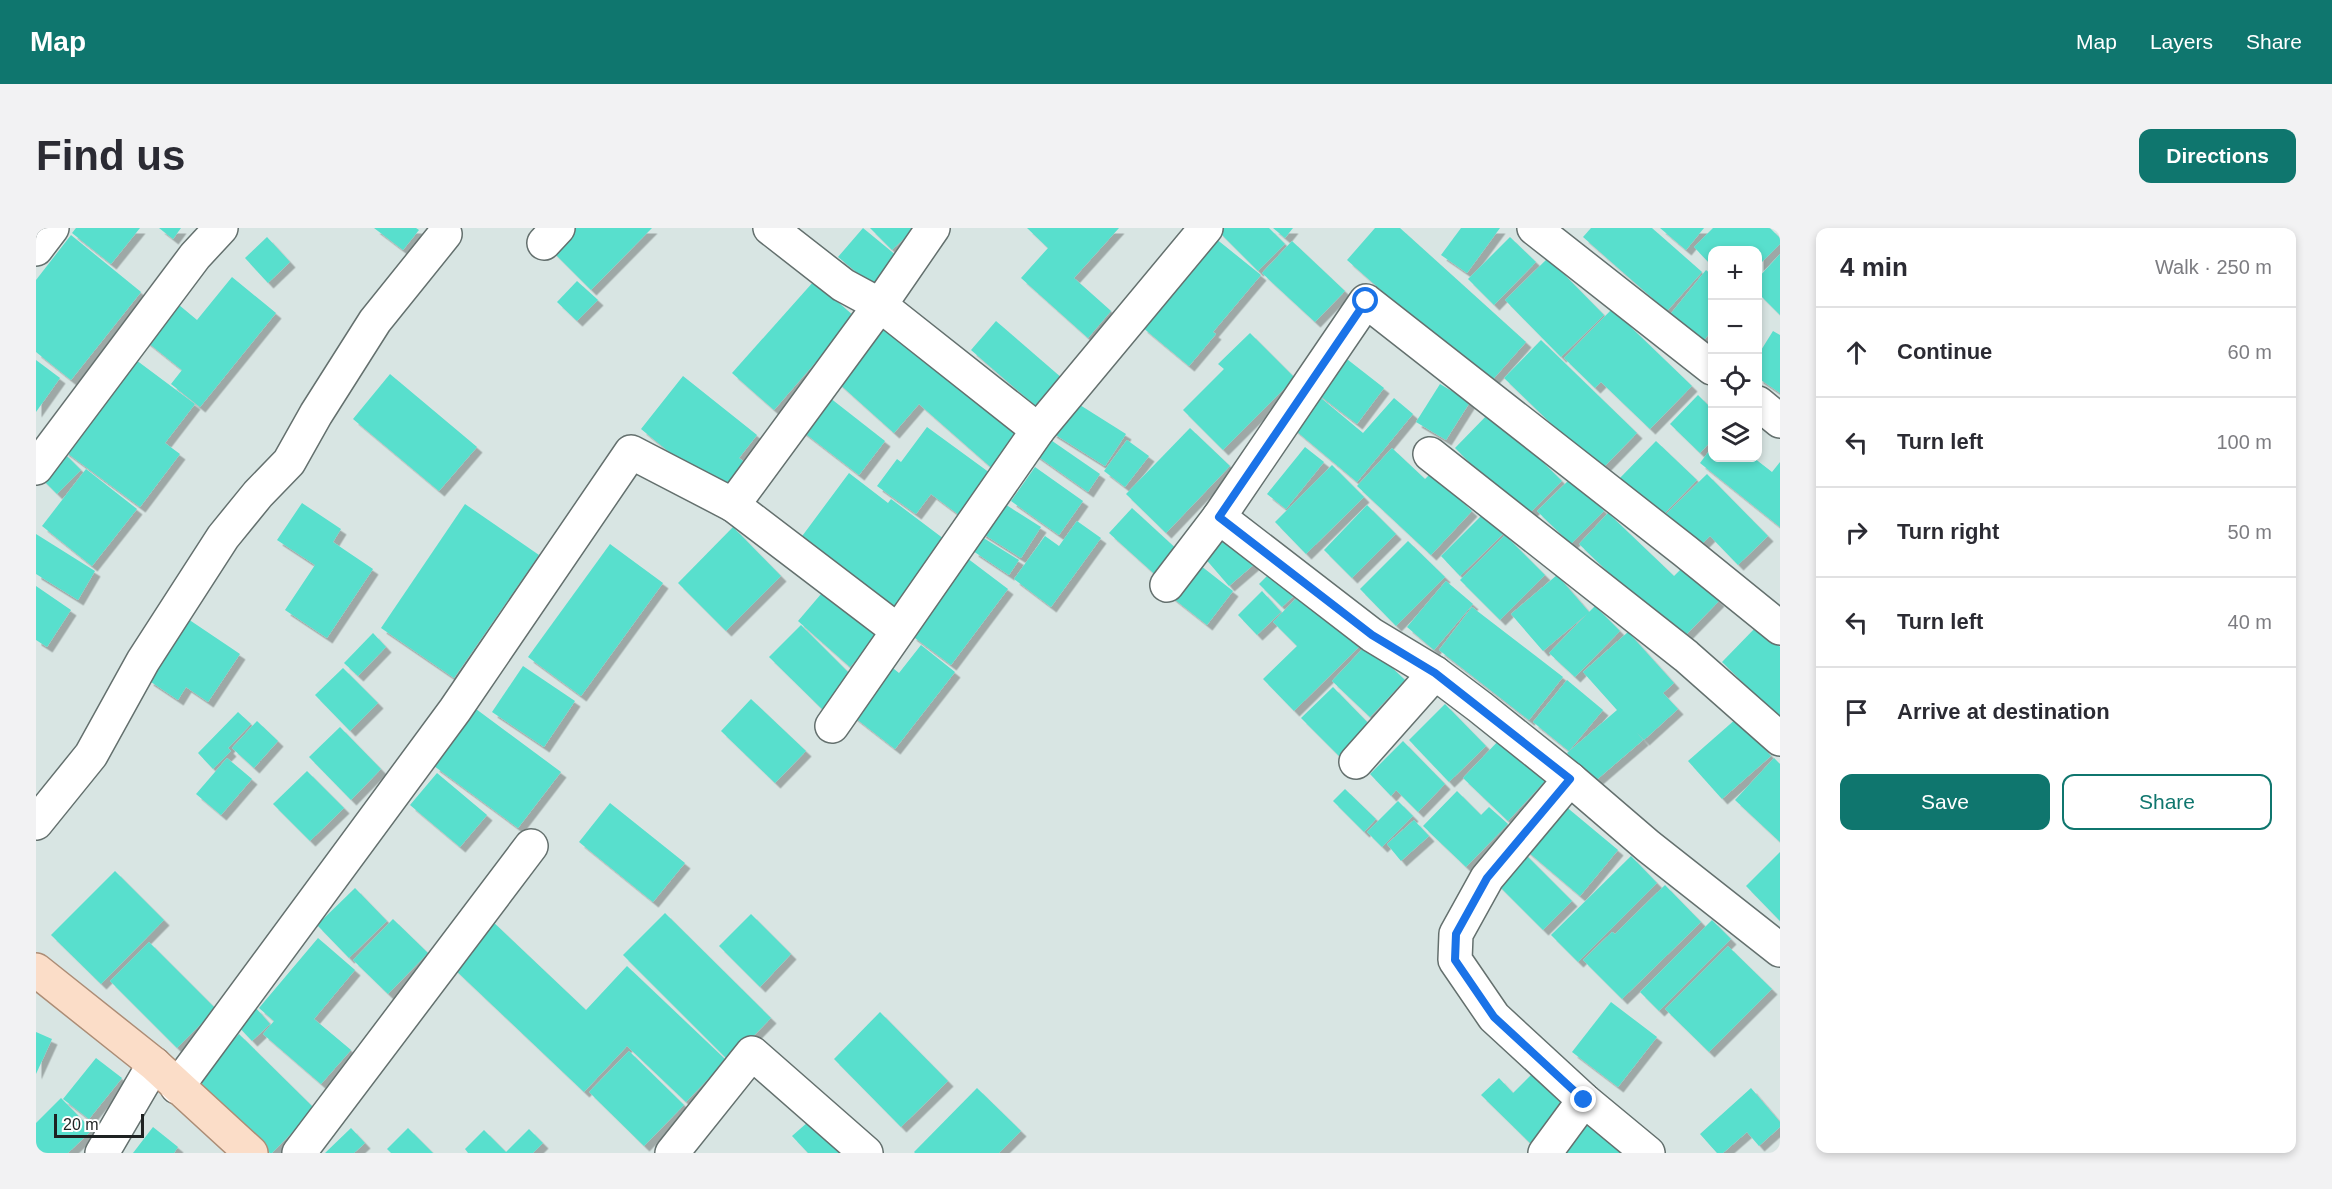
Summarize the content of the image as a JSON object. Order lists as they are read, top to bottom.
{
  "scale_bar": "20 m",
  "page": {
    "header": "Map",
    "nav": ["Map", "Layers", "Share"],
    "buttons": [
      "Directions",
      ["Save", "Share"]
    ],
    "title": "Find us",
    "heading": ["4 min", "Walk · 250 m"],
    "map_buttons": ["+", "−"],
    "list": [
      ["Continue", "60 m"],
      ["Turn left", "100 m"],
      ["Turn right", "50 m"],
      ["Turn left", "40 m"],
      "Arrive at destination"
    ],
    "scale": "20 m"
  }
}
